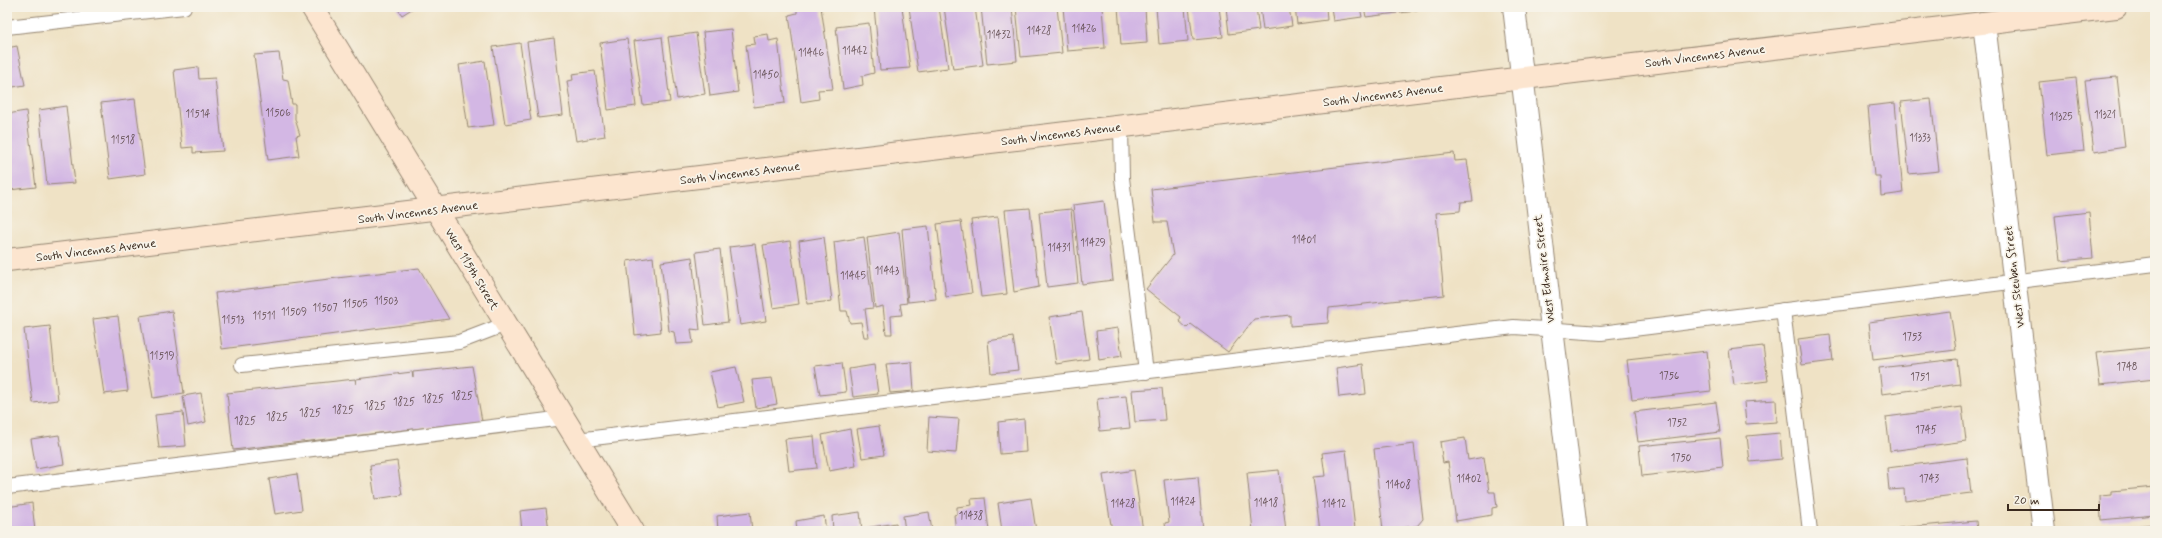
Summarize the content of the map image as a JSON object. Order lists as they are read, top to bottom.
{
  "streets": {
    "main road": ["South Vincennes Avenue", "West 115th Street"],
    "street": ["West Edmaire Street", "West Steuben Street"]
  },
  "crossings": [
    ["South Vincennes Avenue", "West 115th Street"],
    ["South Vincennes Avenue", "West Edmaire Street"],
    ["South Vincennes Avenue", "West Steuben Street"]
  ],
  "house_numbers": [
    "11426",
    "11428",
    "11432",
    "11442",
    "11446",
    "11450",
    "11506",
    "11514",
    "11321",
    "11325",
    "11333",
    "11518",
    "11401",
    "11429",
    "11431",
    "11443",
    "11445",
    "11503",
    "11505",
    "11507",
    "11509",
    "11511",
    "11513",
    "1753",
    "11519",
    "1748",
    "1756",
    "1751",
    "1825",
    "1825",
    "1825",
    "1825",
    "1825",
    "1825",
    "1825",
    "1825",
    "1752",
    "1745",
    "1750",
    "11402",
    "1743",
    "11408",
    "11424",
    "11418",
    "11428",
    "11412",
    "11438"
  ],
  "scale_bar": "20 m"
}
